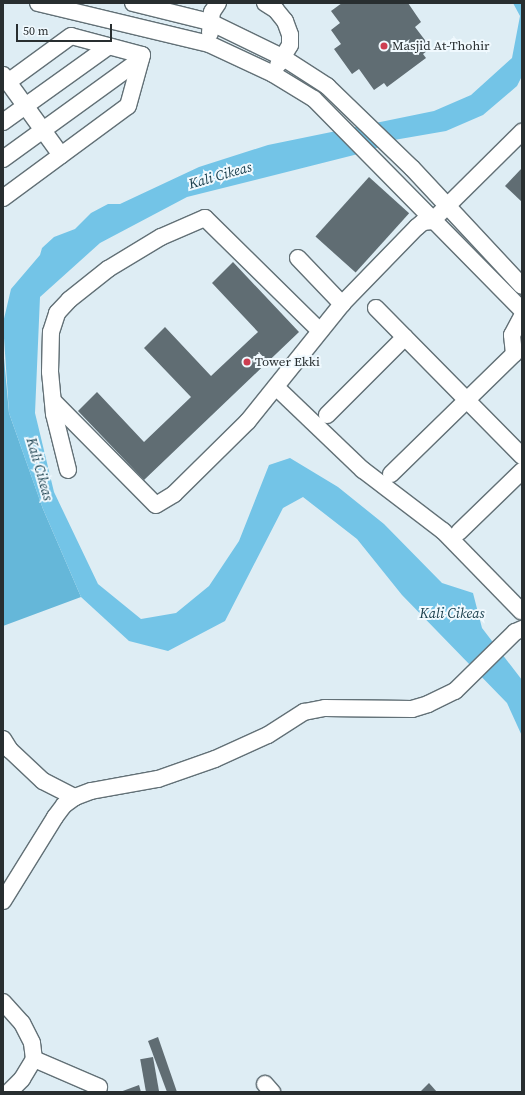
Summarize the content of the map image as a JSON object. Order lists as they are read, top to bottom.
{
  "water": ["Kali Cikeas"],
  "places": ["Masjid At-Thohir", "Tower Ekki"],
  "scale_bar": "50 m"
}
